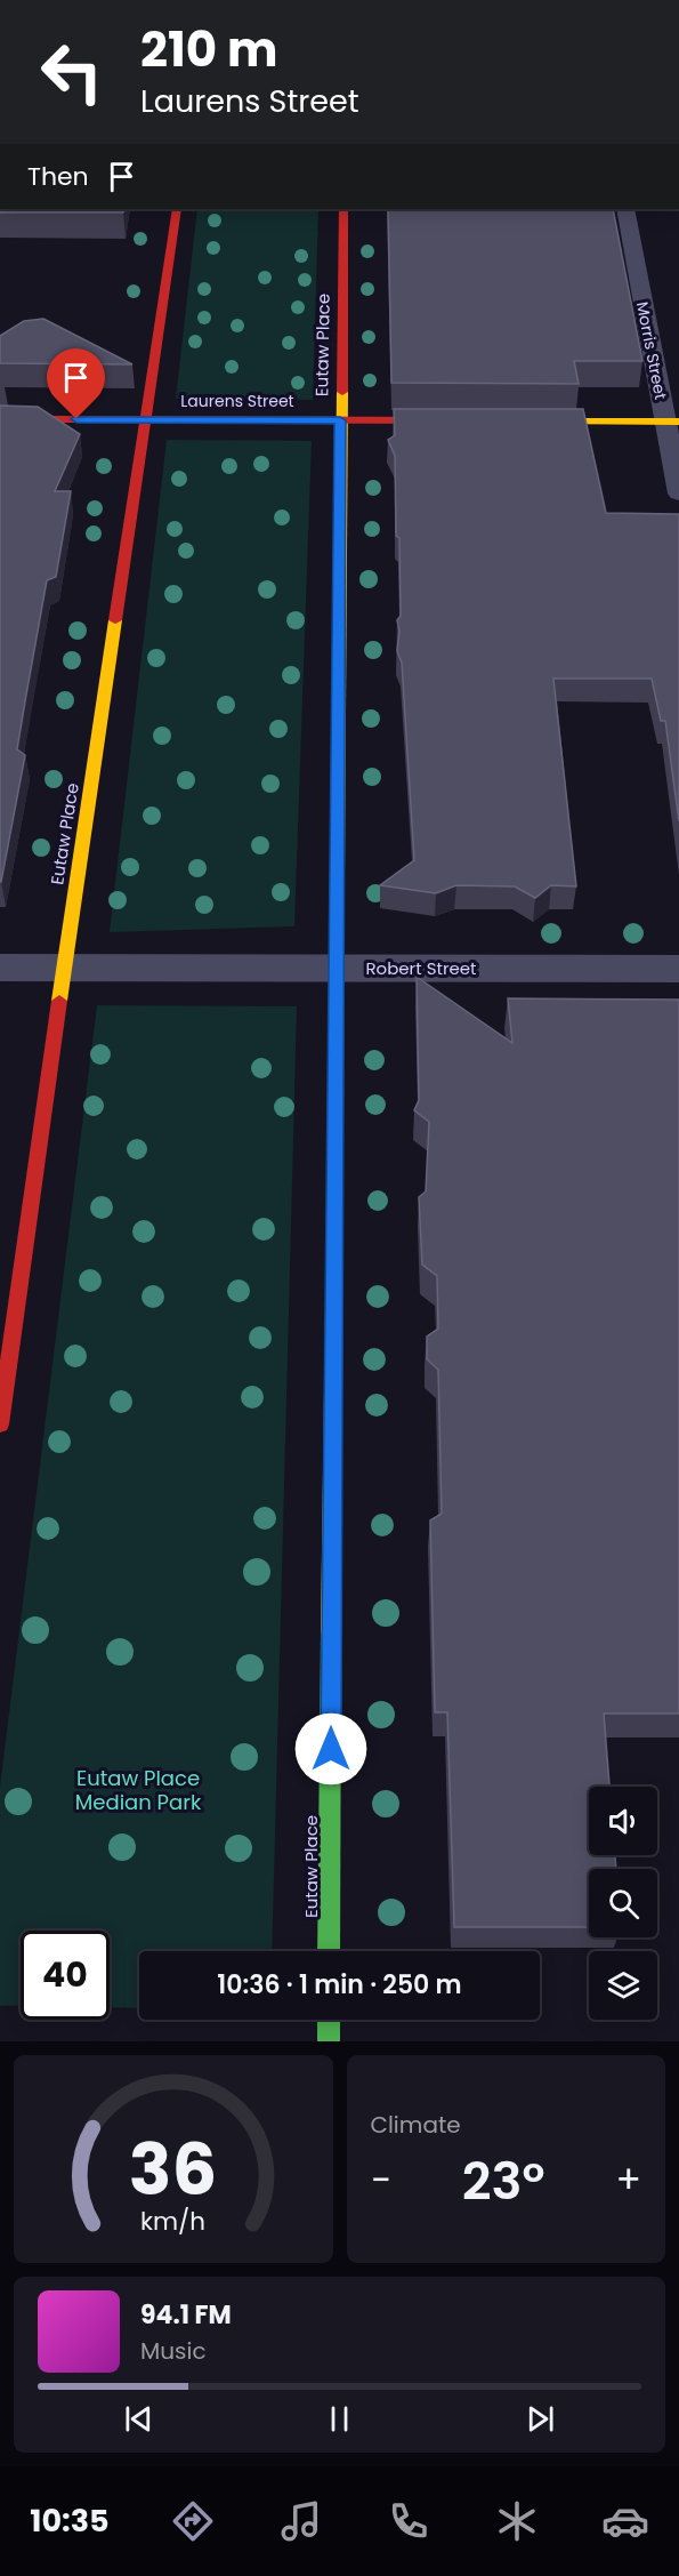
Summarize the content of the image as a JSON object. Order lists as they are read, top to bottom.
{
  "streets": {
    "street": ["Eutaw Place", "Laurens Street", "Robert Street"],
    "lane": ["Morris Street"]
  },
  "crossings": [
    ["Eutaw Place", "Laurens Street"],
    ["Eutaw Place", "Robert Street"]
  ],
  "parks": ["Eutaw Place Median Park"],
  "page": {
    "turn": ["210 m", "Laurens Street"],
    "then": "Then",
    "limit": "40",
    "trip": "10:36 · 1 min · 250 m",
    "tile": "Climate",
    "heat": ["−", "23°", "+"],
    "song": ["94.1 FM", "Music"],
    "tabs": "10:35",
    "gauge": ["36", "km/h"]
  }
}
